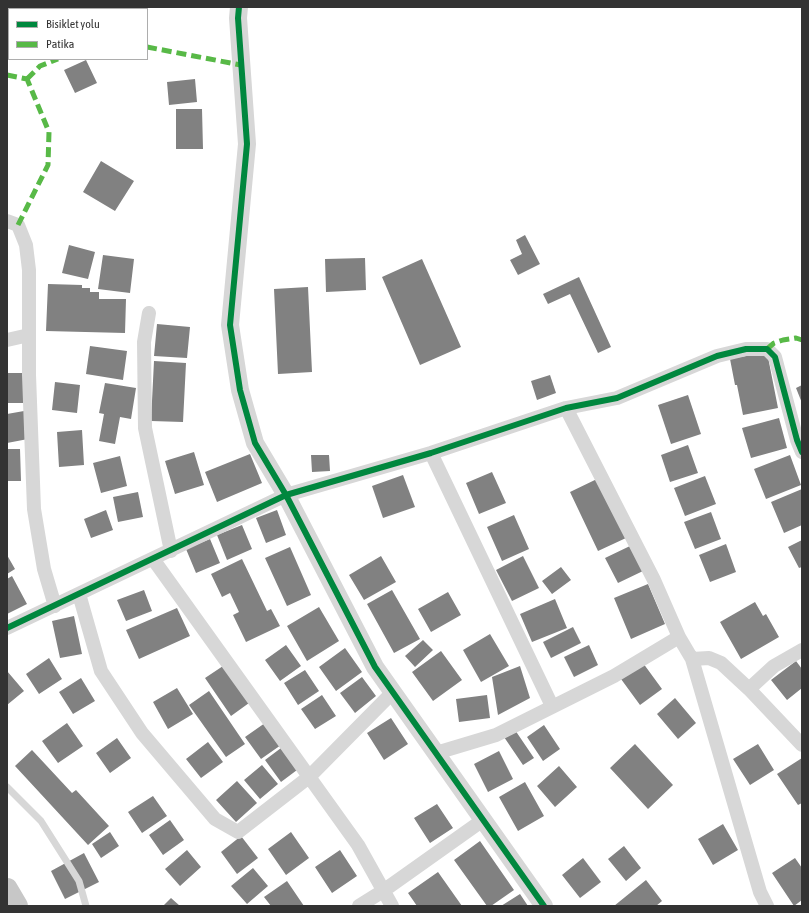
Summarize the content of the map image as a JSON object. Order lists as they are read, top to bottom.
{
  "legend": ["Bisiklet yolu", "Patika"]
}
